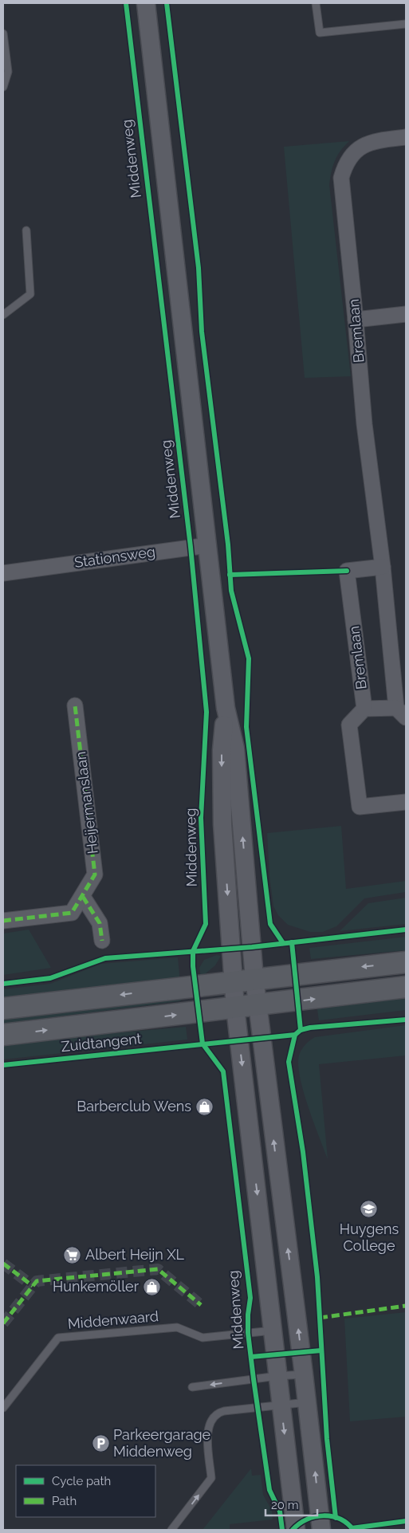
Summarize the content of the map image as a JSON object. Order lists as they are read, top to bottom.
{
  "streets": {
    "main road": ["Zuidtangent"],
    "street": [
      "Middenweg",
      "Bremlaan",
      "Stationsweg",
      "Heijermanslaan"
    ],
    "lane": ["Middenwaard"]
  },
  "crossings": [
    ["Middenweg", "Stationsweg"],
    ["Middenweg", "Zuidtangent"],
    ["Middenweg", "Middenwaard"]
  ],
  "places": {
    "shop": ["Barberclub Wens", "Hunkemöller"],
    "school or university": ["Huygens College"],
    "supermarket": ["Albert Heijn XL"],
    "parking": ["Parkeergarage Middenweg"]
  },
  "legend": ["Cycle path", "Path"],
  "scale_bar": "20 m"
}
